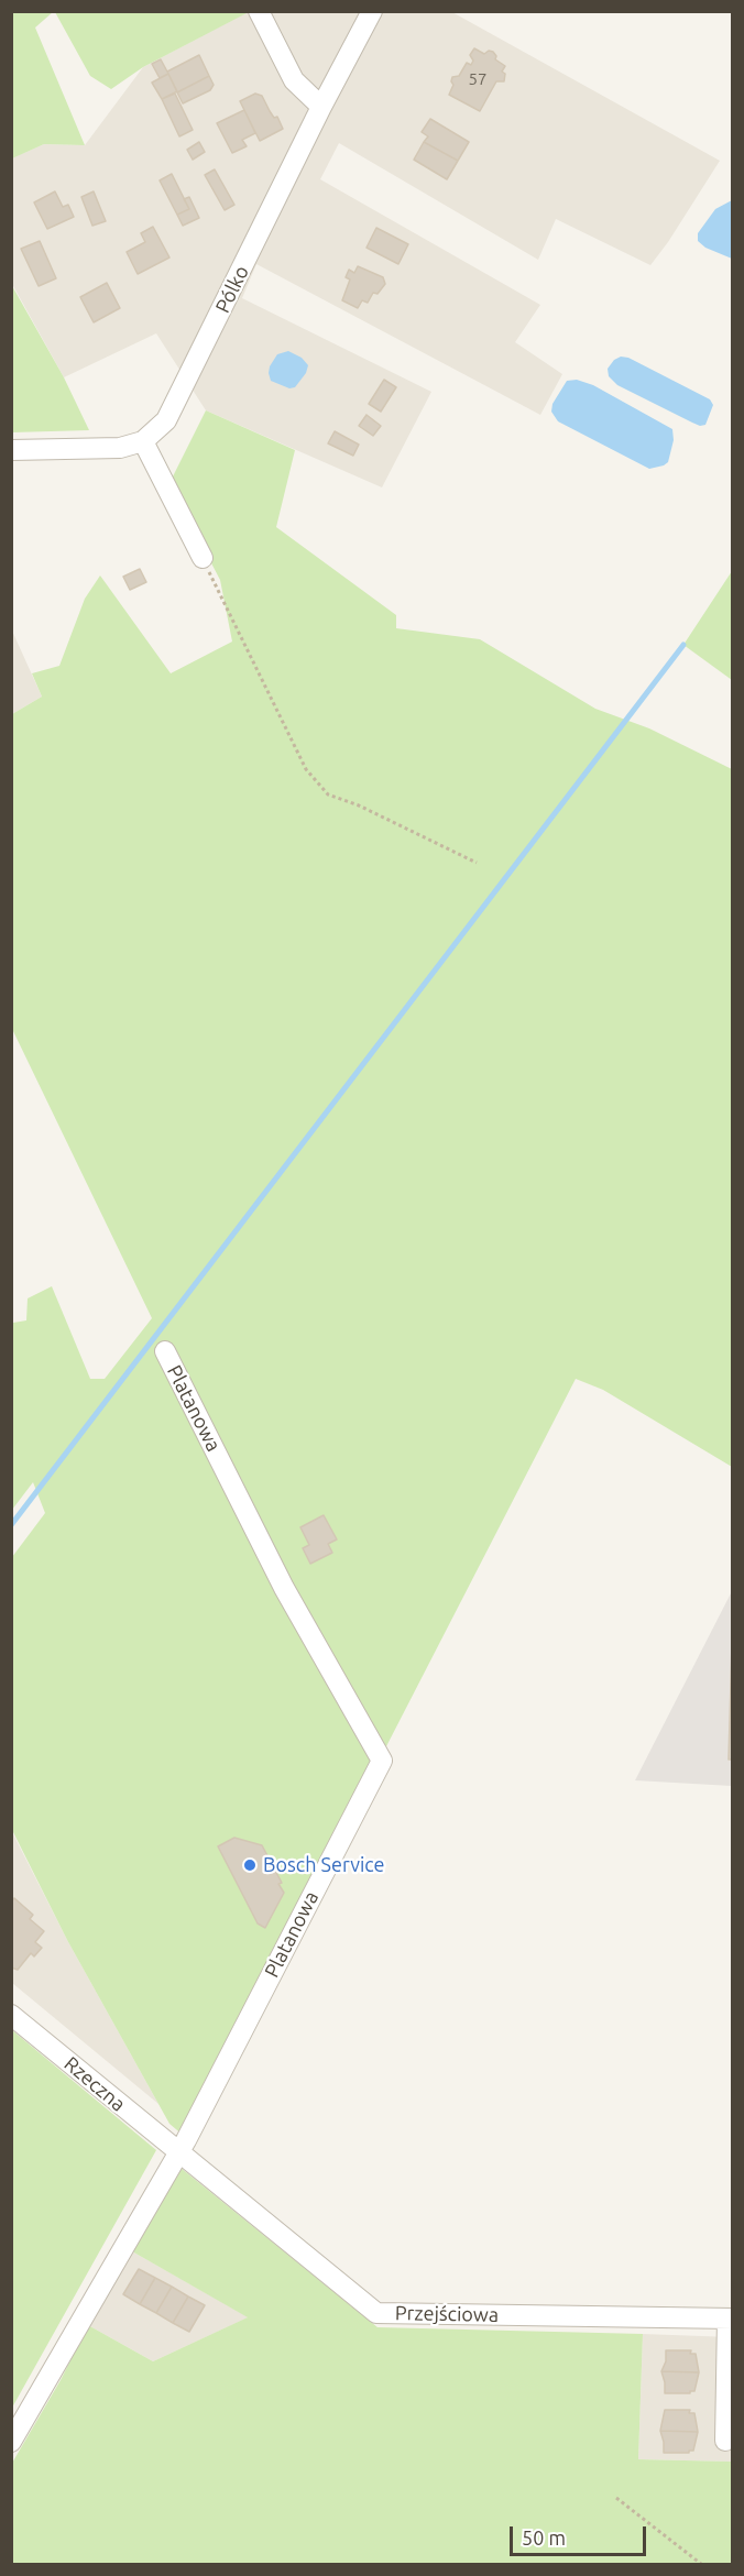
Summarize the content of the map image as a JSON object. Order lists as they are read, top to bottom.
{
  "streets": {
    "street": [
      "Pólko",
      "Platanowa",
      "Rzeczna",
      "Przejściowa"
    ]
  },
  "crossings": [
    ["Platanowa", "Rzeczna"],
    ["Platanowa", "Przejściowa"],
    ["Rzeczna", "Przejściowa"]
  ],
  "places": ["Bosch Service"],
  "house_numbers": ["57"],
  "scale_bar": "50 m"
}
